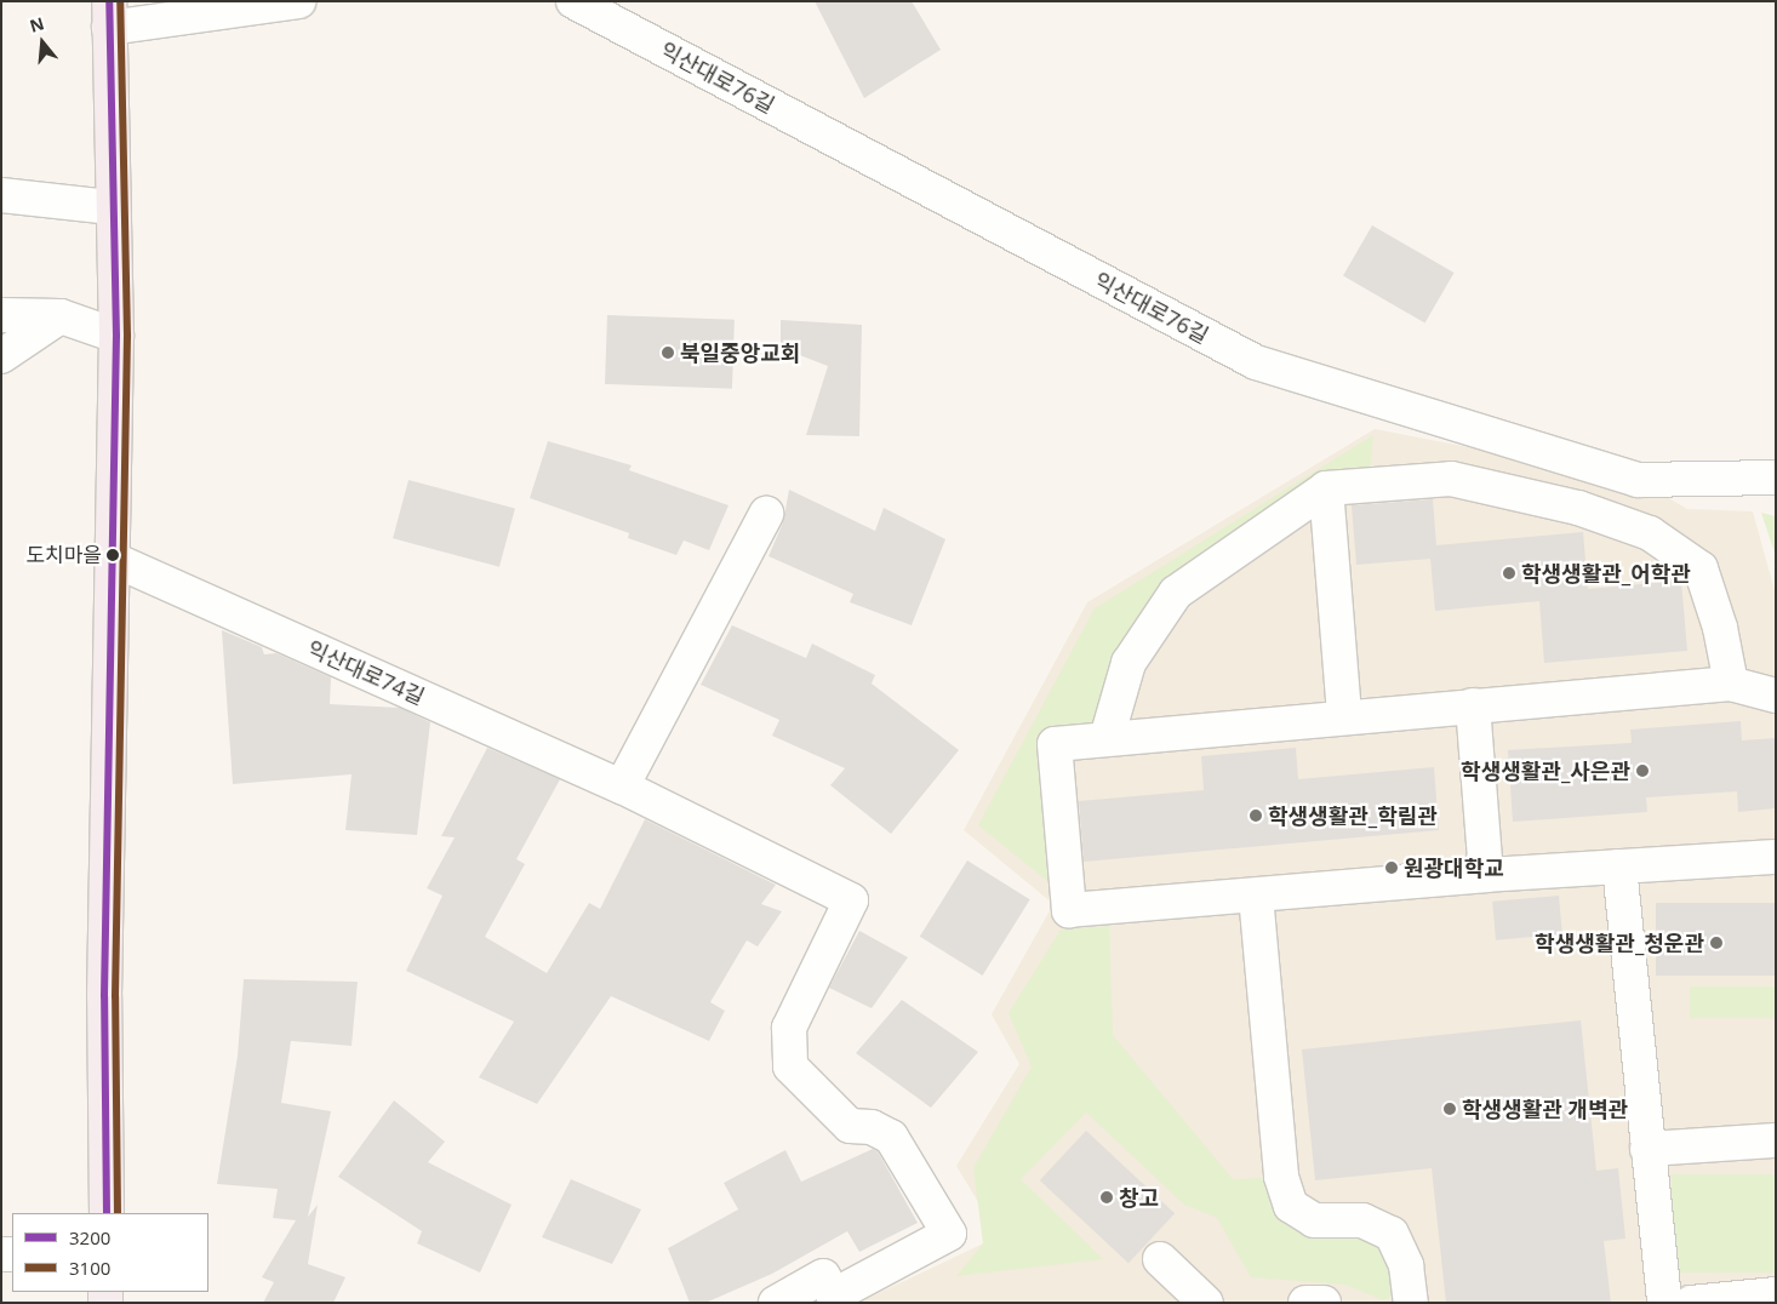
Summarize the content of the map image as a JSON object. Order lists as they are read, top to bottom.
{
  "streets": {
    "street": ["익산대로76길", "익산대로74길"]
  },
  "places": [
    "북일중앙교회",
    "도치마을",
    "학생생활관_어학관",
    "학생생활관_사은관",
    "학생생활관_학림관",
    "원광대학교",
    "학생생활관_청운관",
    "학생생활관 개벽관",
    "창고"
  ],
  "lines": ["transit line 3200", "transit line 3100"],
  "legend": ["3200", "3100"],
  "north": "top"
}
